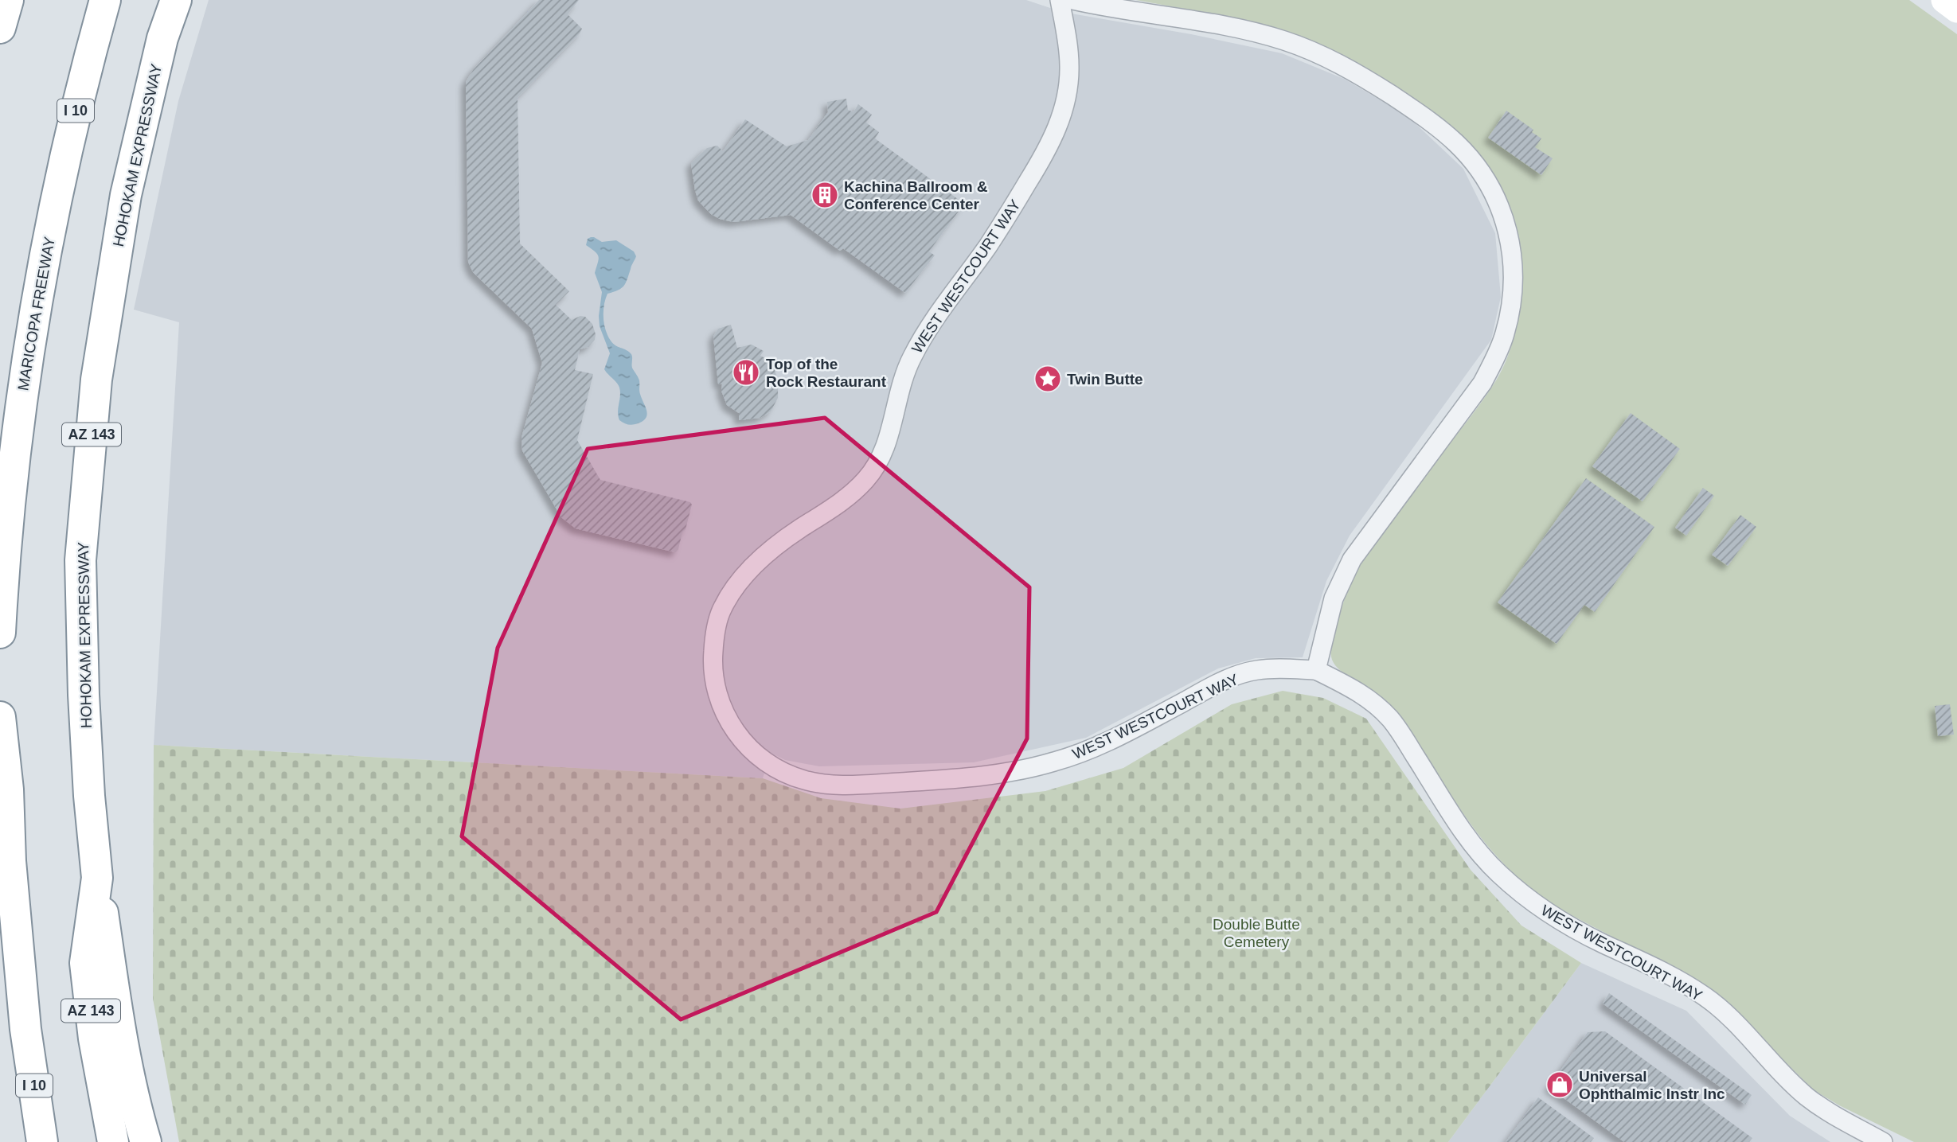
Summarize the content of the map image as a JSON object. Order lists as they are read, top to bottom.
{
  "streets": {
    "highway": [
      "I 10",
      "HOHOKAM EXPRESSWAY",
      "MARICOPA FREEWAY",
      "AZ 143"
    ],
    "street": ["WEST WESTCOURT WAY"]
  },
  "parks": ["Double Butte Cemetery"],
  "places": {
    "building": ["Kachina Ballroom & Conference Center"],
    "restaurant": ["Top of the Rock Restaurant"],
    "place": ["Twin Butte"],
    "shop": ["Universal Ophthalmic Instr Inc"]
  }
}
